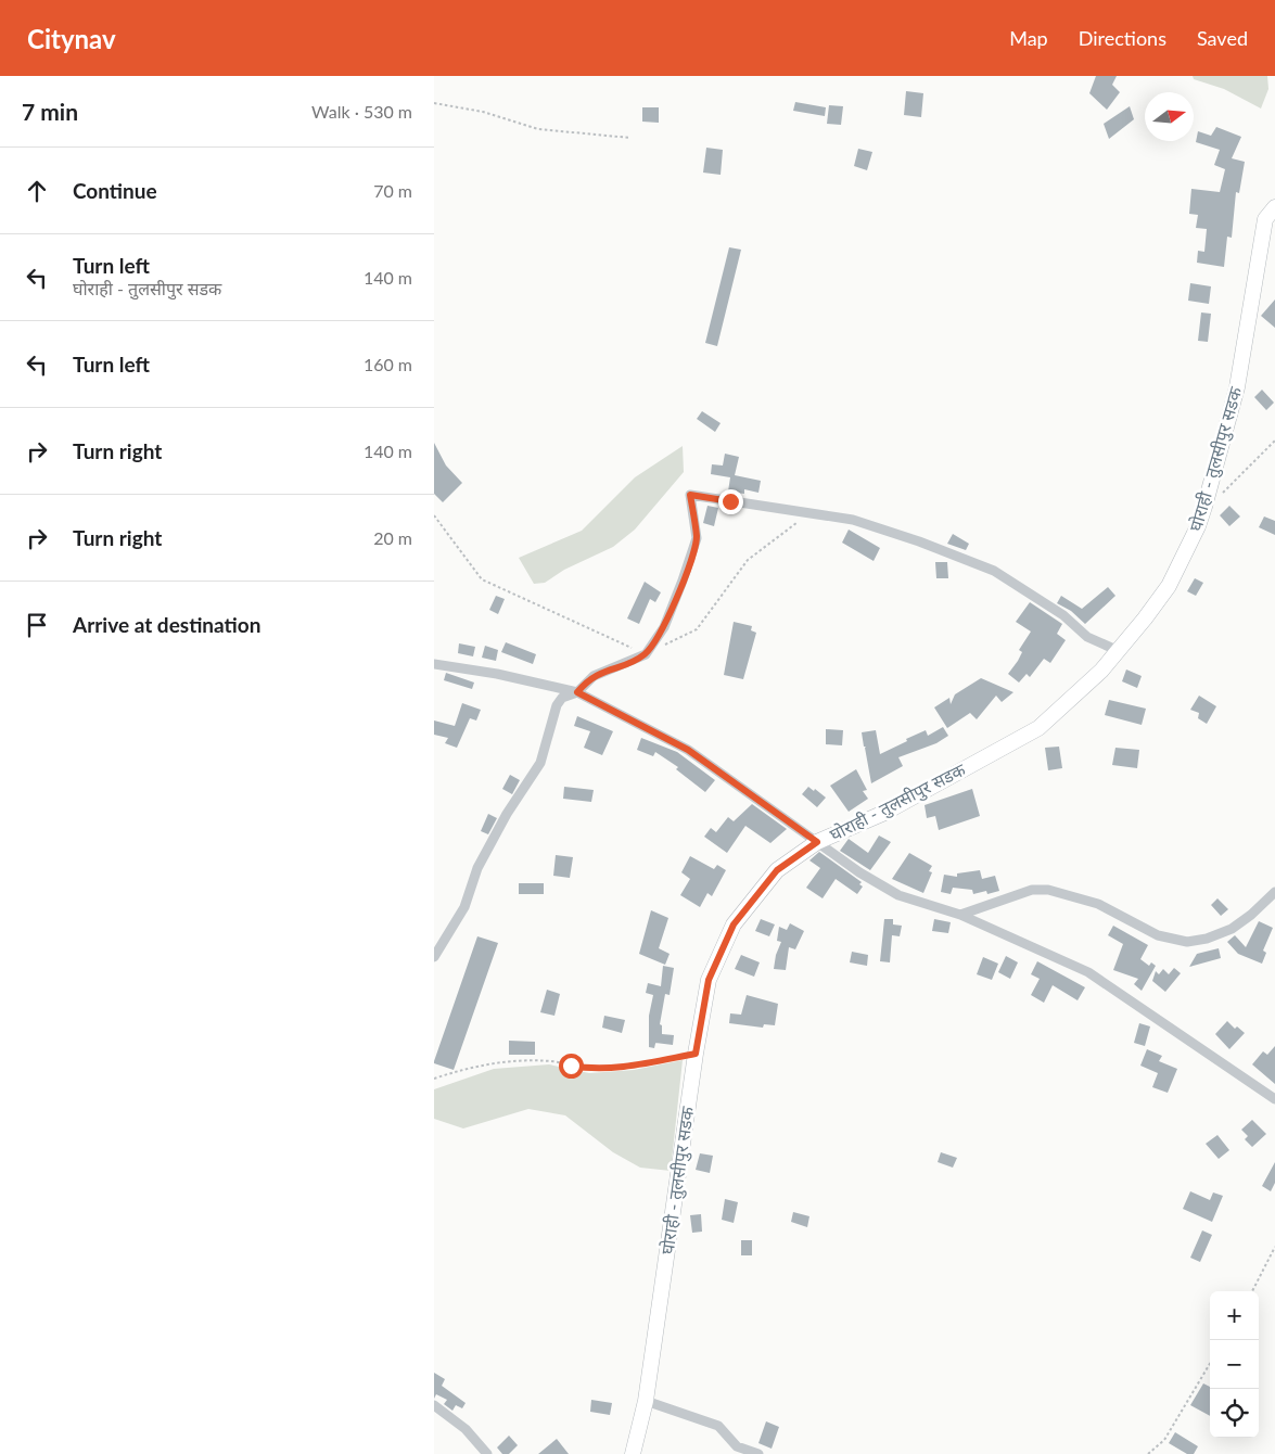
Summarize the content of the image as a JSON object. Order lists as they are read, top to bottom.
{
  "streets": {
    "main road": ["घोराही - तुलसीपुर सडक"]
  },
  "north": "right",
  "page": {
    "header": "Citynav",
    "nav": ["Map", "Directions", "Saved"],
    "heading": ["7 min", "Walk · 530 m"],
    "list": [
      ["Continue", "70 m"],
      ["Turn left", "घोराही - तुलसीपुर सडक", "140 m"],
      ["Turn left", "160 m"],
      ["Turn right", "140 m"],
      ["Turn right", "20 m"],
      "Arrive at destination"
    ],
    "map_buttons": ["+", "−"]
  }
}
